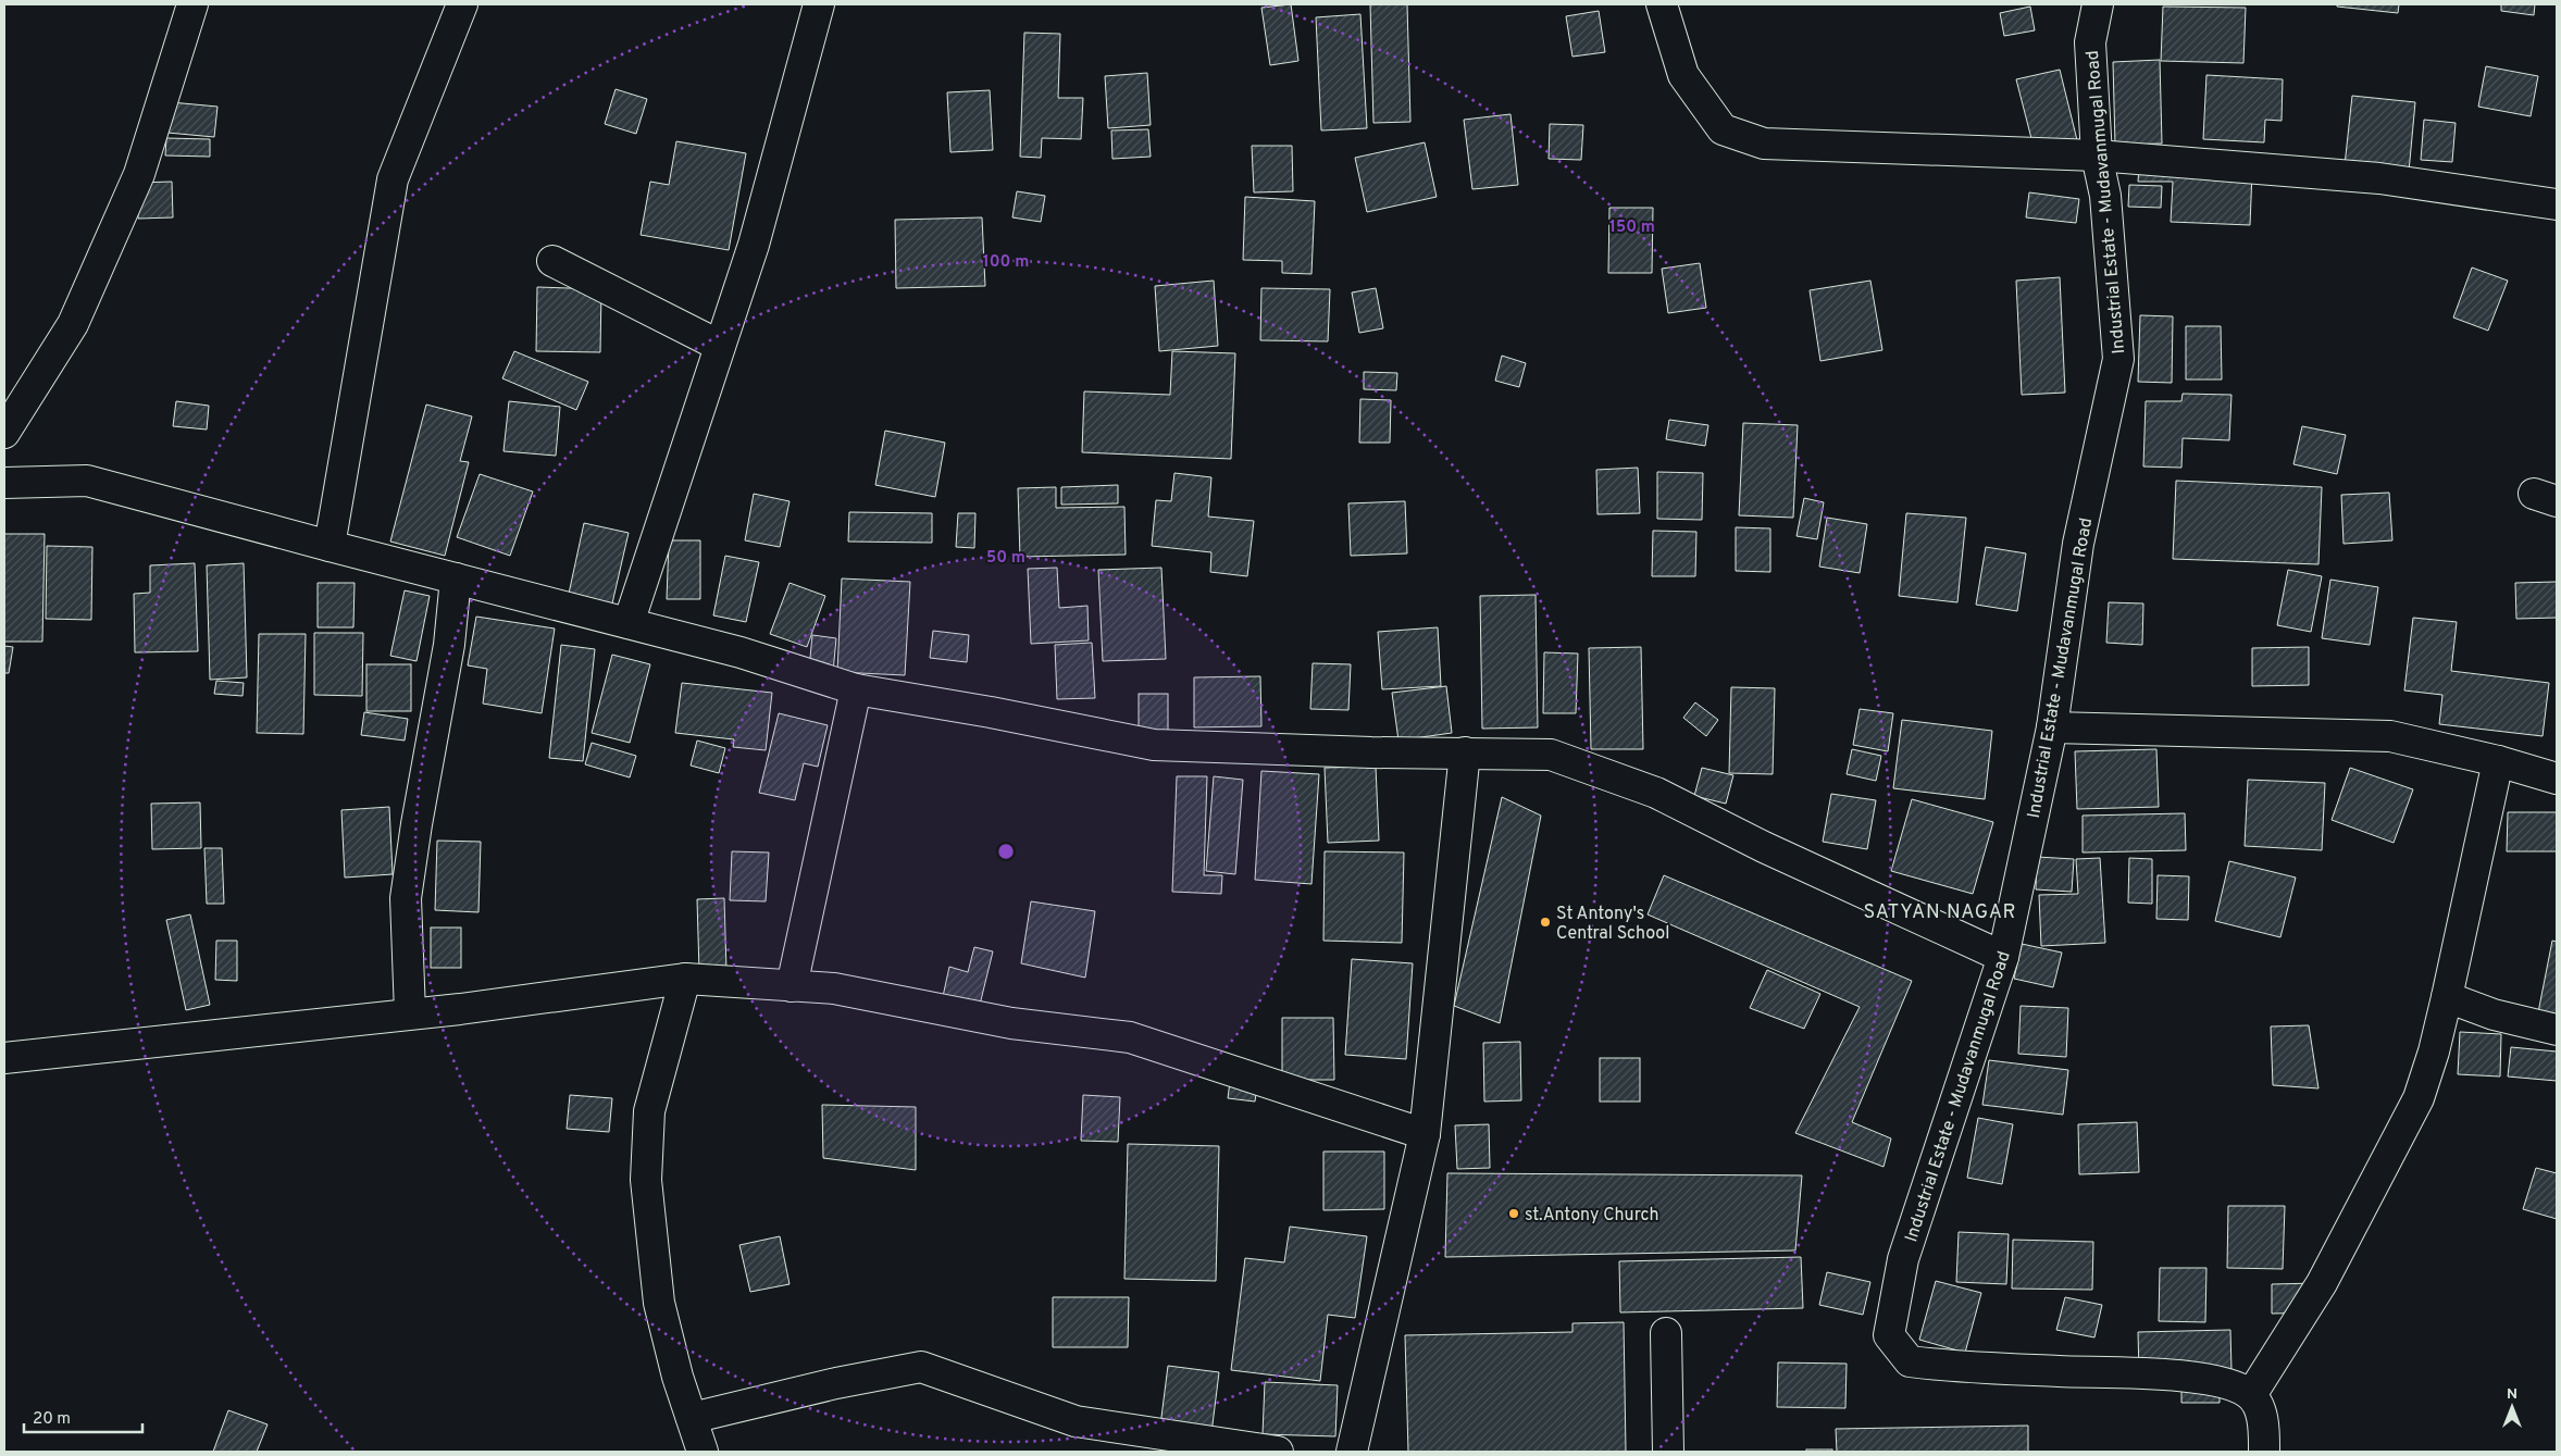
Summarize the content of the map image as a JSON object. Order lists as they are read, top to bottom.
{
  "streets": {
    "street": ["Industrial Estate - Mudavanmugal Road"]
  },
  "districts": ["SATYAN NAGAR"],
  "places": ["St Antony's Central School", "st.Antony Church"],
  "scale_bar": "20 m",
  "north": "top",
  "rings": ["150 m", "100 m", "50 m"]
}
